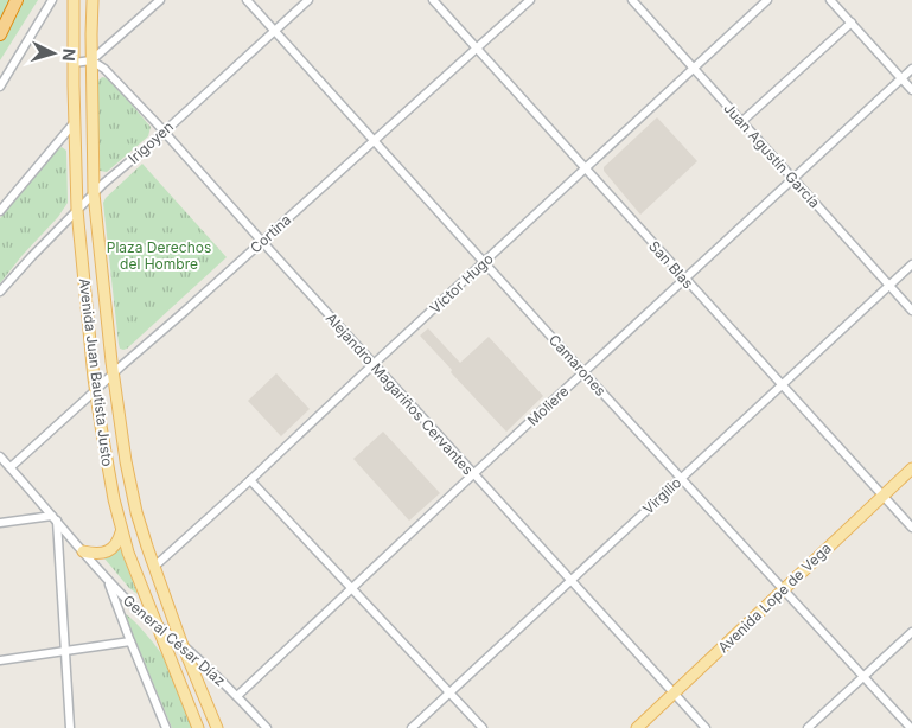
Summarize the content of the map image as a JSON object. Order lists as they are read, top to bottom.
{
  "streets": {
    "main road": ["Avenida Juan Bautista Justo", "Avenida Lope de Vega"],
    "street": [
      "Irigoyen",
      "Juan Agustín García",
      "Cortina",
      "San Blas",
      "Víctor Hugo",
      "Camarones",
      "Alejandro Magariños Cervantes",
      "Moliere",
      "Virgilio",
      "General César Díaz"
    ]
  },
  "crossings": [
    ["Irigoyen", "Camarones"],
    ["Irigoyen", "Avenida Juan Bautista Justo"],
    ["Irigoyen", "Alejandro Magariños Cervantes"],
    ["Juan Agustín García", "Víctor Hugo"],
    ["Juan Agustín García", "Moliere"],
    ["Juan Agustín García", "Virgilio"],
    ["Cortina", "San Blas"],
    ["Cortina", "Camarones"],
    ["Cortina", "Avenida Juan Bautista Justo"],
    ["Cortina", "Alejandro Magariños Cervantes"],
    ["Cortina", "General César Díaz"],
    ["San Blas", "Víctor Hugo"],
    ["San Blas", "Moliere"],
    ["San Blas", "Virgilio"],
    ["San Blas", "Avenida Lope de Vega"],
    ["Víctor Hugo", "Camarones"],
    ["Víctor Hugo", "Avenida Juan Bautista Justo"],
    ["Víctor Hugo", "Alejandro Magariños Cervantes"],
    ["Camarones", "Moliere"],
    ["Camarones", "Virgilio"],
    ["Camarones", "Avenida Lope de Vega"],
    ["Avenida Juan Bautista Justo", "Alejandro Magariños Cervantes"],
    ["Avenida Juan Bautista Justo", "General César Díaz"],
    ["Alejandro Magariños Cervantes", "Moliere"],
    ["Alejandro Magariños Cervantes", "Virgilio"],
    ["Alejandro Magariños Cervantes", "Avenida Lope de Vega"],
    ["Moliere", "General César Díaz"]
  ],
  "parks": ["Plaza Derechos del Hombre"],
  "north": "right"
}
